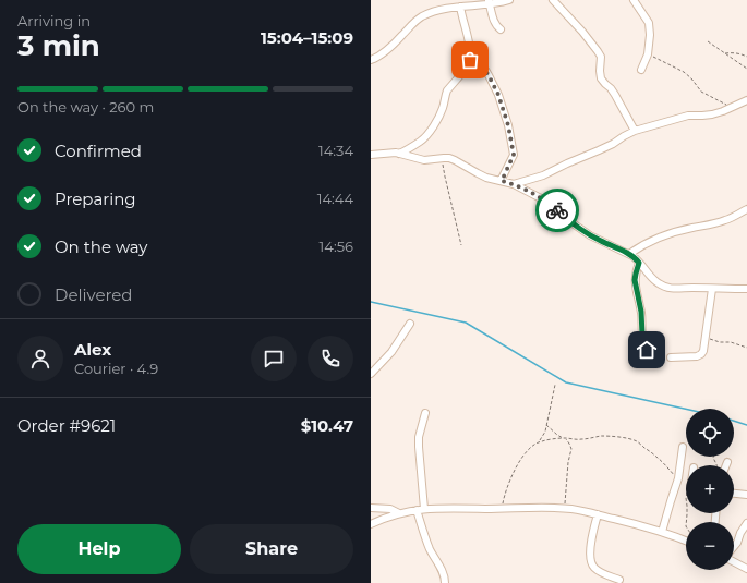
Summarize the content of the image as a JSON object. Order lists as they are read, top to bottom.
{
  "page": {
    "heading": ["3 min", "Arriving in", "15:04–15:09"],
    "panel": [
      "Alex",
      "Courier · 4.9",
      "Order #9621",
      "$10.47"
    ],
    "bar": "On the way · 260 m",
    "list": [
      ["Confirmed", "14:34"],
      ["Preparing", "14:44"],
      ["On the way", "14:56"],
      "Delivered"
    ],
    "map_buttons": ["+", "−"],
    "buttons": ["Help", "Share"]
  }
}
